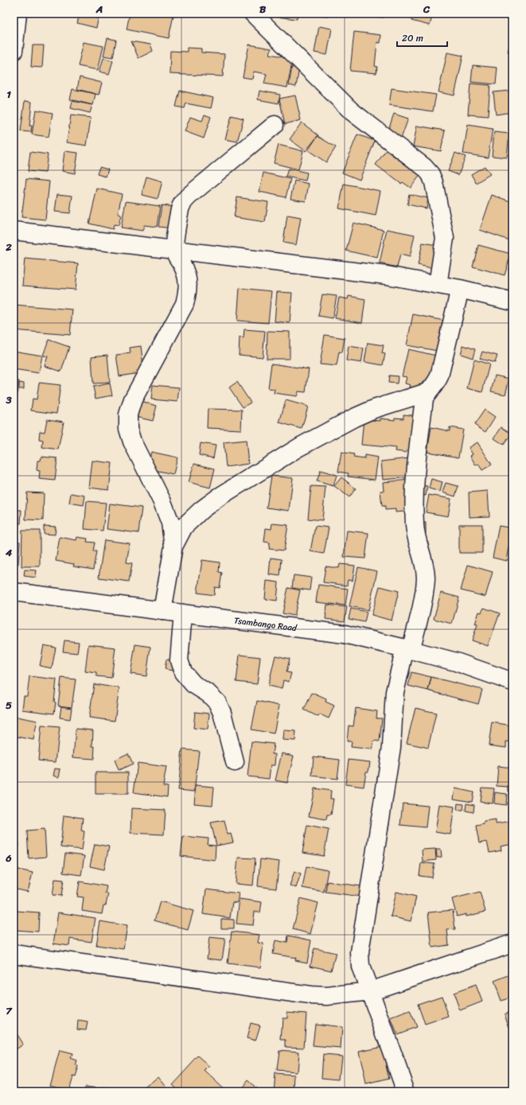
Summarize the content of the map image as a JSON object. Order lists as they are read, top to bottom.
{
  "streets": {
    "street": ["Tsambango Road"]
  },
  "scale_bar": "20 m",
  "grid": {
    "columns": ["A", "B", "C"],
    "rows": [
      "1",
      "2",
      "3",
      "4",
      "5",
      "6",
      "7"
    ]
  }
}
